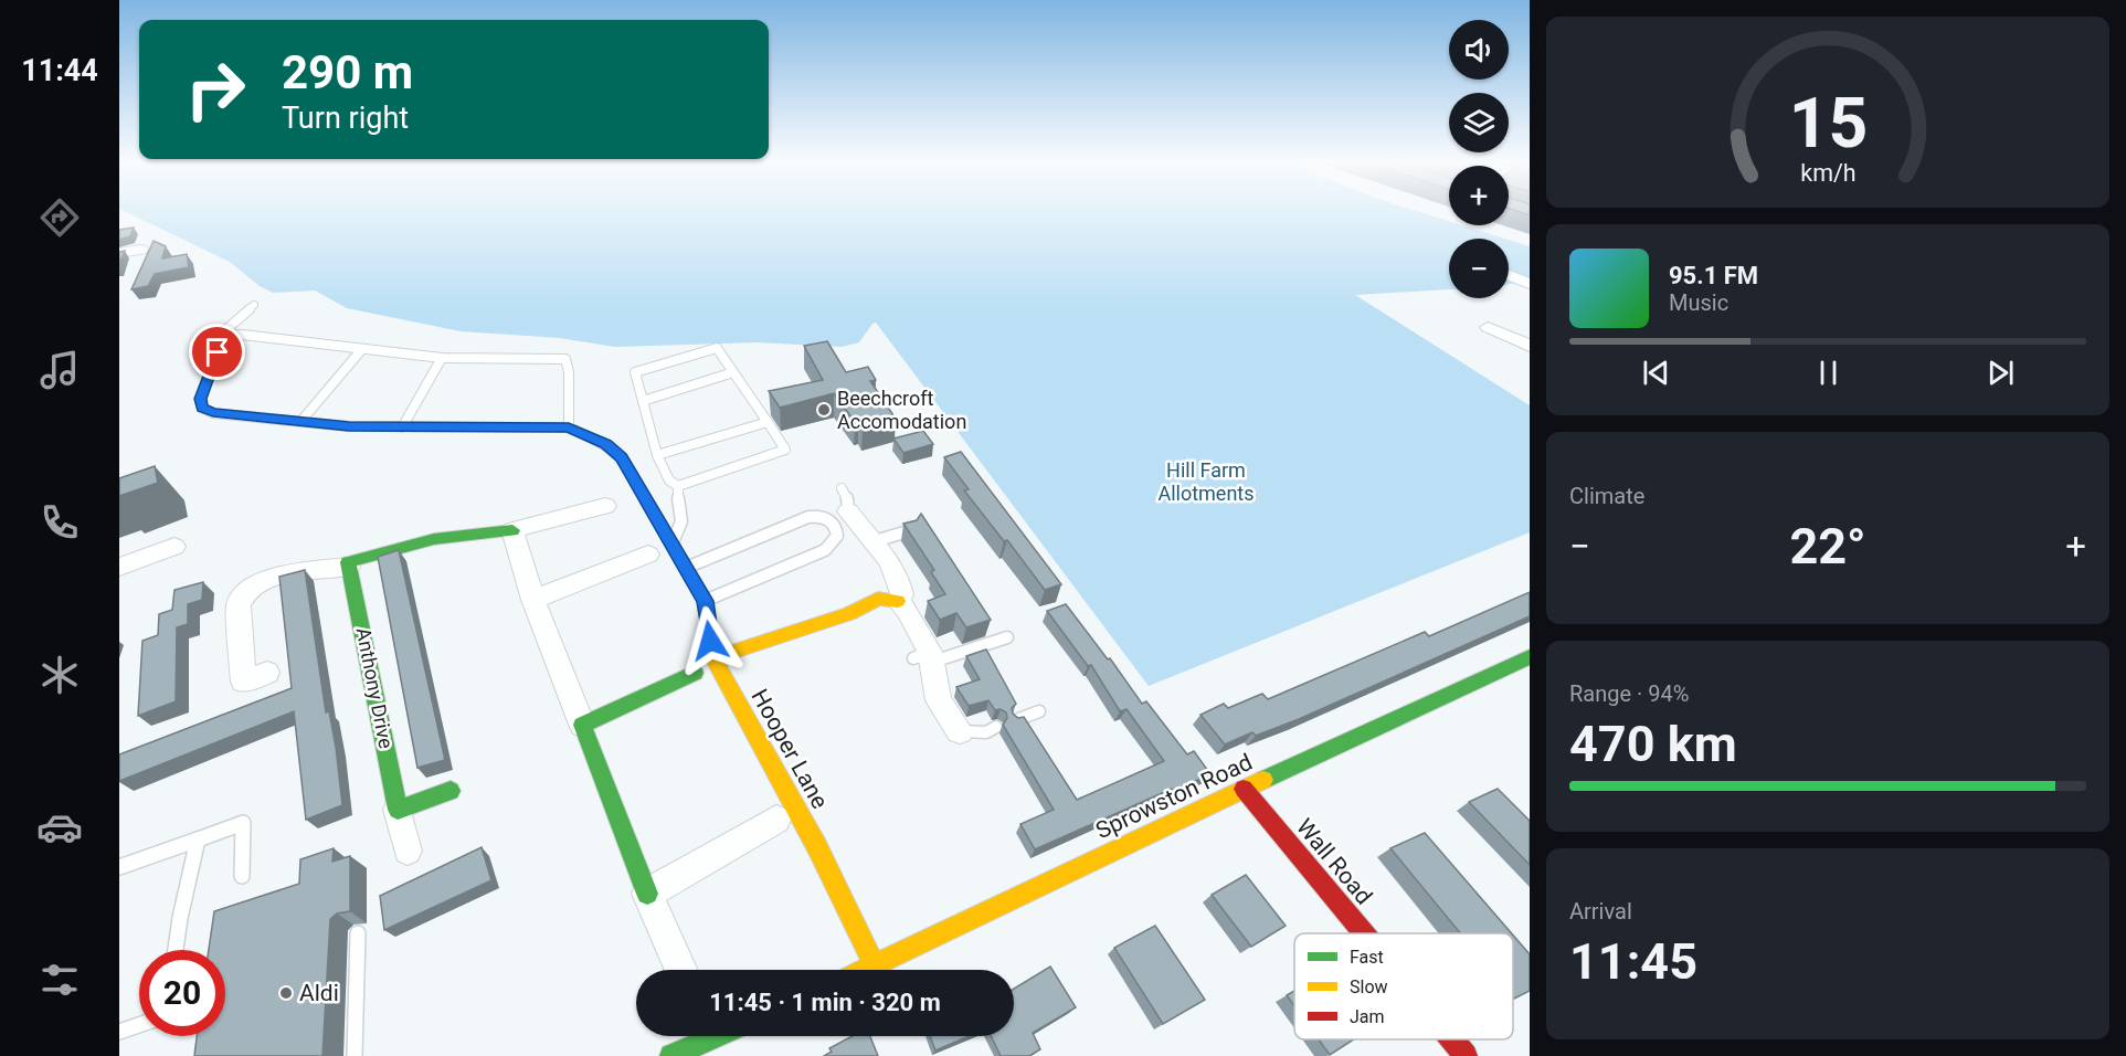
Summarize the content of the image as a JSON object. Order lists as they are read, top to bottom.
{
  "streets": {
    "street": [
      "Anthony Drive",
      "Hooper Lane",
      "Sprowston Road",
      "Wall Road"
    ]
  },
  "crossings": [
    ["Hooper Lane", "Sprowston Road"],
    ["Sprowston Road", "Wall Road"]
  ],
  "parks": ["Hill Farm Allotments"],
  "places": ["Beechcroft Accomodation", "Aldi"],
  "legend": ["Fast", "Slow", "Jam"],
  "page": {
    "tabs": "11:44",
    "map_buttons": ["+", "−"],
    "turn": ["290 m", "Turn right"],
    "song": ["95.1 FM", "Music"],
    "tile": [
      "Climate",
      ["Range · 94%", "470 km"],
      ["Arrival", "11:45"]
    ],
    "heat": ["−", "22°", "+"],
    "limit": "20",
    "trip": "11:45 · 1 min · 320 m",
    "gauge": ["15", "km/h"]
  }
}
